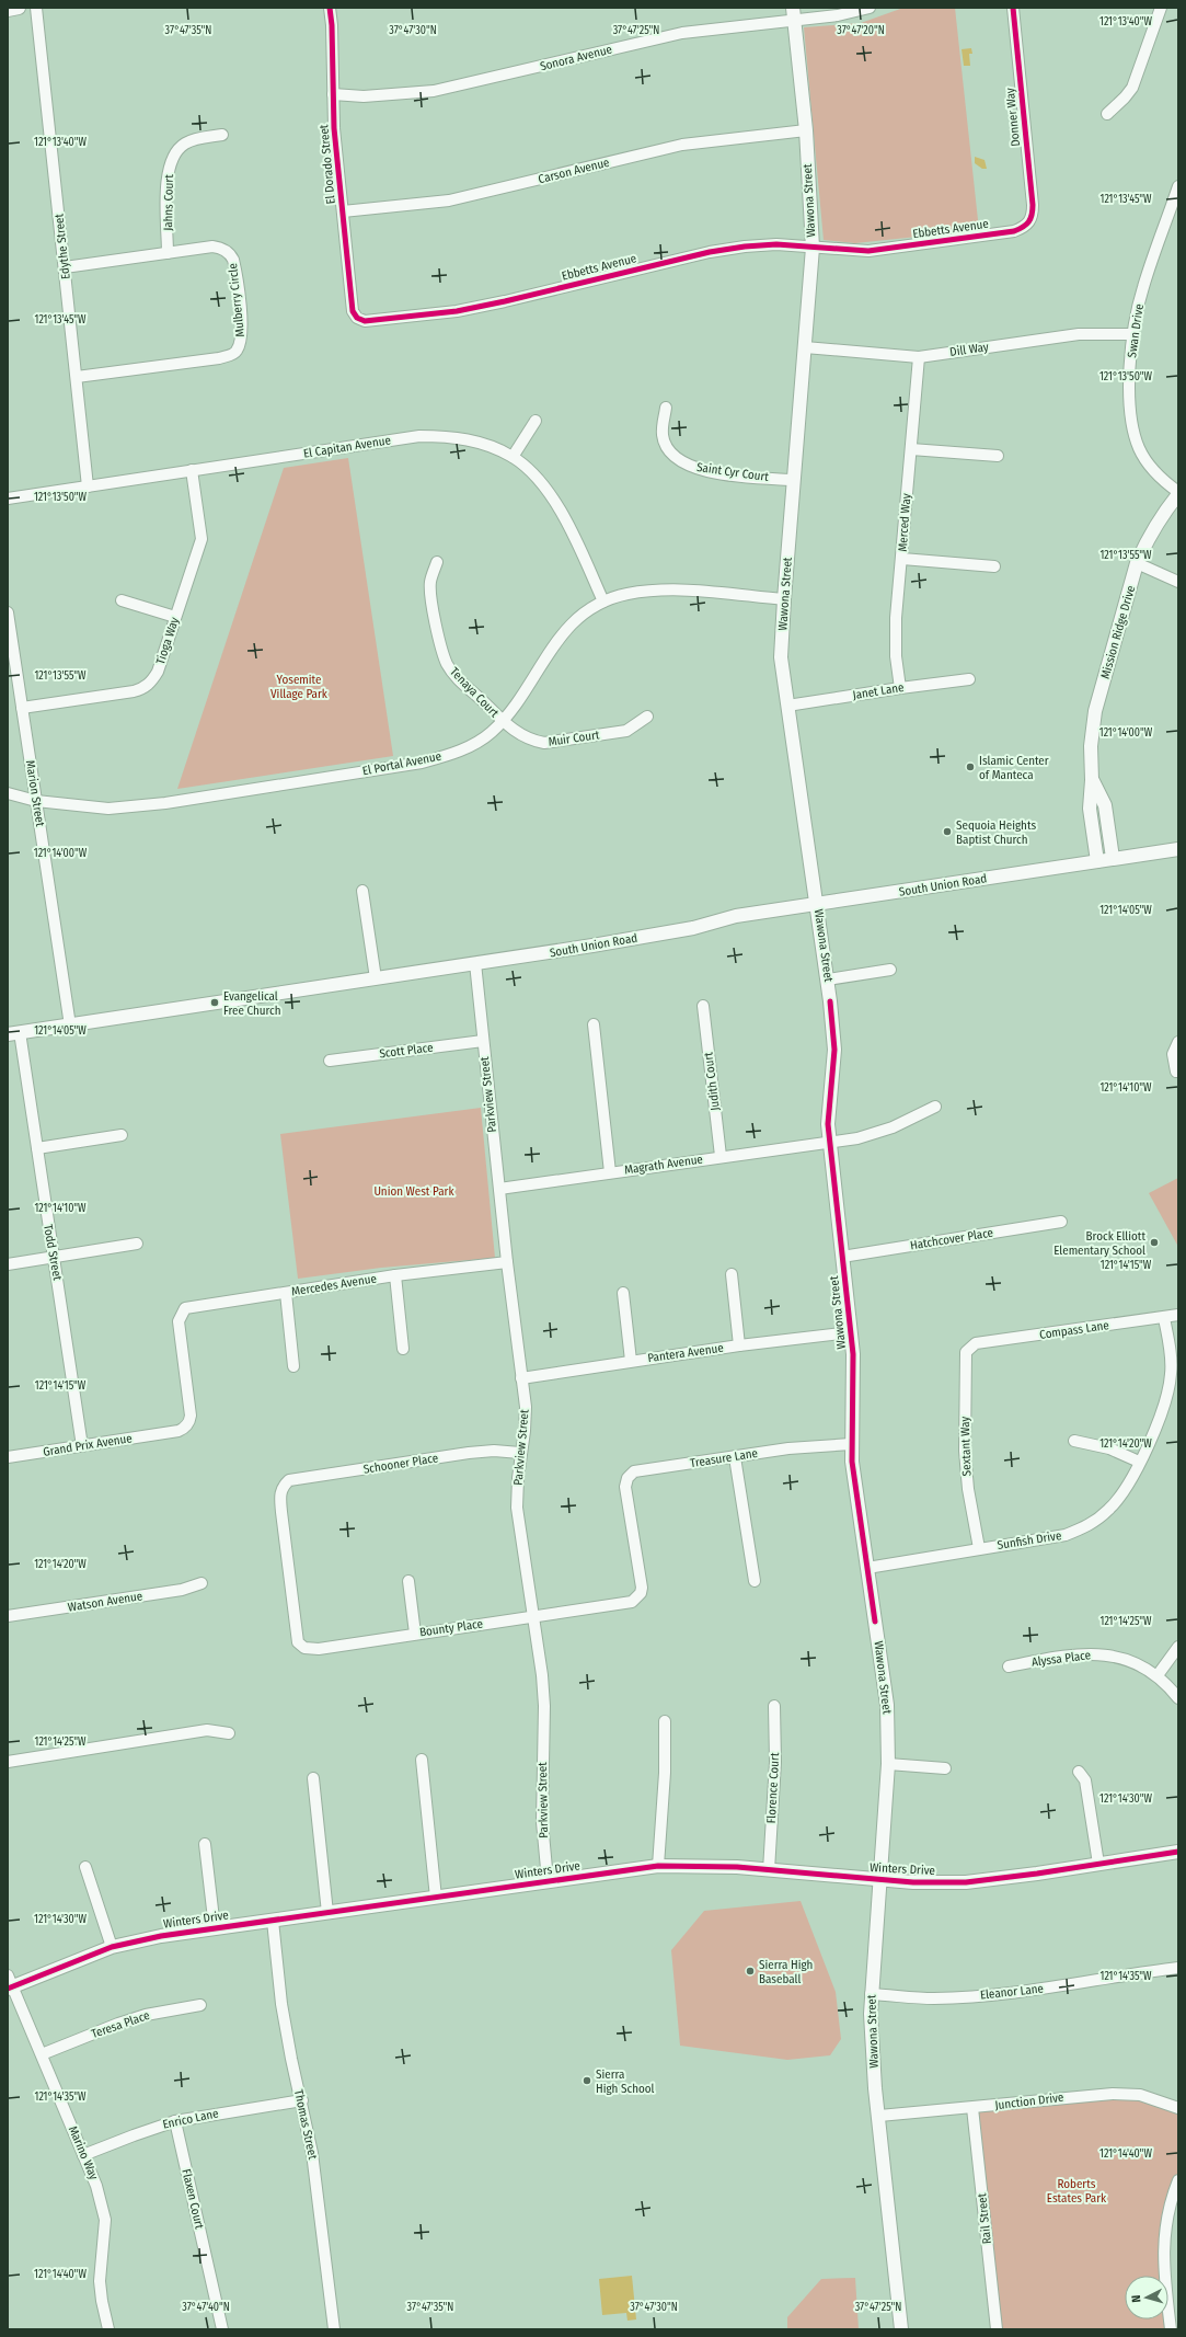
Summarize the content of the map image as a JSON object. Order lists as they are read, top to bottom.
{
  "streets": {
    "street": [
      "Sonora Avenue",
      "Donner Way",
      "El Dorado Street",
      "Carson Avenue",
      "Wawona Street",
      "Jahns Court",
      "Ebbetts Avenue",
      "Edythe Street",
      "Mulberry Circle",
      "Swan Drive",
      "Dill Way",
      "El Capitan Avenue",
      "Saint Cyr Court",
      "Merced Way",
      "Mission Ridge Drive",
      "Tioga Way",
      "Janet Lane",
      "Tenaya Court",
      "Muir Court",
      "El Portal Avenue",
      "Marion Street",
      "South Union Road",
      "Scott Place",
      "Judith Court",
      "Parkview Street",
      "Magrath Avenue",
      "Hatchcover Place",
      "Todd Street",
      "Mercedes Avenue",
      "Compass Lane",
      "Pantera Avenue",
      "Grand Prix Avenue",
      "Sextant Way",
      "Treasure Lane",
      "Schooner Place",
      "Sunfish Drive",
      "Watson Avenue",
      "Bounty Place",
      "Alyssa Place",
      "Florence Court",
      "Winters Drive",
      "Eleanor Lane",
      "Teresa Place",
      "Junction Drive",
      "Enrico Lane",
      "Thomas Street",
      "Marino Way",
      "Flaxen Court",
      "Rail Street"
    ]
  },
  "crossings": [
    ["Sonora Avenue", "El Dorado Street"],
    ["Sonora Avenue", "Wawona Street"],
    ["Donner Way", "Ebbetts Avenue"],
    ["El Dorado Street", "Carson Avenue"],
    ["El Dorado Street", "Ebbetts Avenue"],
    ["Carson Avenue", "Wawona Street"],
    ["Wawona Street", "Ebbetts Avenue"],
    ["Wawona Street", "Dill Way"],
    ["Wawona Street", "Saint Cyr Court"],
    ["Wawona Street", "Janet Lane"],
    ["Wawona Street", "El Portal Avenue"],
    ["Wawona Street", "South Union Road"],
    ["Wawona Street", "Magrath Avenue"],
    ["Wawona Street", "Hatchcover Place"],
    ["Wawona Street", "Pantera Avenue"],
    ["Wawona Street", "Treasure Lane"],
    ["Wawona Street", "Sunfish Drive"],
    ["Wawona Street", "Winters Drive"],
    ["Wawona Street", "Eleanor Lane"],
    ["Wawona Street", "Junction Drive"],
    ["Jahns Court", "Mulberry Circle"],
    ["Edythe Street", "Mulberry Circle"],
    ["Edythe Street", "El Capitan Avenue"],
    ["Swan Drive", "Dill Way"],
    ["Swan Drive", "Mission Ridge Drive"],
    ["Dill Way", "Merced Way"],
    ["El Capitan Avenue", "Tioga Way"],
    ["El Capitan Avenue", "El Portal Avenue"],
    ["Merced Way", "Janet Lane"],
    ["Mission Ridge Drive", "South Union Road"],
    ["Tioga Way", "Marion Street"],
    ["Tenaya Court", "Muir Court"],
    ["Tenaya Court", "El Portal Avenue"],
    ["Muir Court", "El Portal Avenue"],
    ["El Portal Avenue", "Marion Street"],
    ["Marion Street", "South Union Road"],
    ["South Union Road", "Parkview Street"],
    ["South Union Road", "Todd Street"],
    ["Scott Place", "Parkview Street"],
    ["Judith Court", "Magrath Avenue"],
    ["Parkview Street", "Magrath Avenue"],
    ["Parkview Street", "Mercedes Avenue"],
    ["Parkview Street", "Pantera Avenue"],
    ["Parkview Street", "Schooner Place"],
    ["Parkview Street", "Bounty Place"],
    ["Parkview Street", "Winters Drive"],
    ["Todd Street", "Grand Prix Avenue"],
    ["Mercedes Avenue", "Grand Prix Avenue"],
    ["Compass Lane", "Sextant Way"],
    ["Compass Lane", "Sunfish Drive"],
    ["Sextant Way", "Sunfish Drive"],
    ["Treasure Lane", "Bounty Place"],
    ["Schooner Place", "Bounty Place"],
    ["Florence Court", "Winters Drive"],
    ["Winters Drive", "Thomas Street"],
    ["Winters Drive", "Marino Way"],
    ["Teresa Place", "Marino Way"],
    ["Junction Drive", "Rail Street"],
    ["Enrico Lane", "Thomas Street"],
    ["Enrico Lane", "Marino Way"],
    ["Enrico Lane", "Flaxen Court"]
  ],
  "parks": ["Yosemite Village Park", "Union West Park", "Roberts Estates Park"],
  "places": [
    "Islamic Center of Manteca",
    "Sequoia Heights Baptist Church",
    "Evangelical Free Church",
    "Brock Elliott Elementary School",
    "Sierra High Baseball",
    "Sierra High School"
  ],
  "north": "left",
  "coordinates": [
    "121°13'40\"W",
    "37°47'35\"N",
    "37°47'30\"N",
    "37°47'25\"N",
    "37°47'20\"N",
    "121°13'45\"W",
    "121°13'50\"W",
    "121°13'55\"W",
    "121°14'00\"W",
    "121°14'05\"W",
    "121°14'10\"W",
    "121°14'15\"W",
    "121°14'20\"W",
    "121°14'25\"W",
    "121°14'30\"W",
    "121°14'35\"W",
    "121°14'40\"W",
    "37°47'40\"N"
  ]
}
